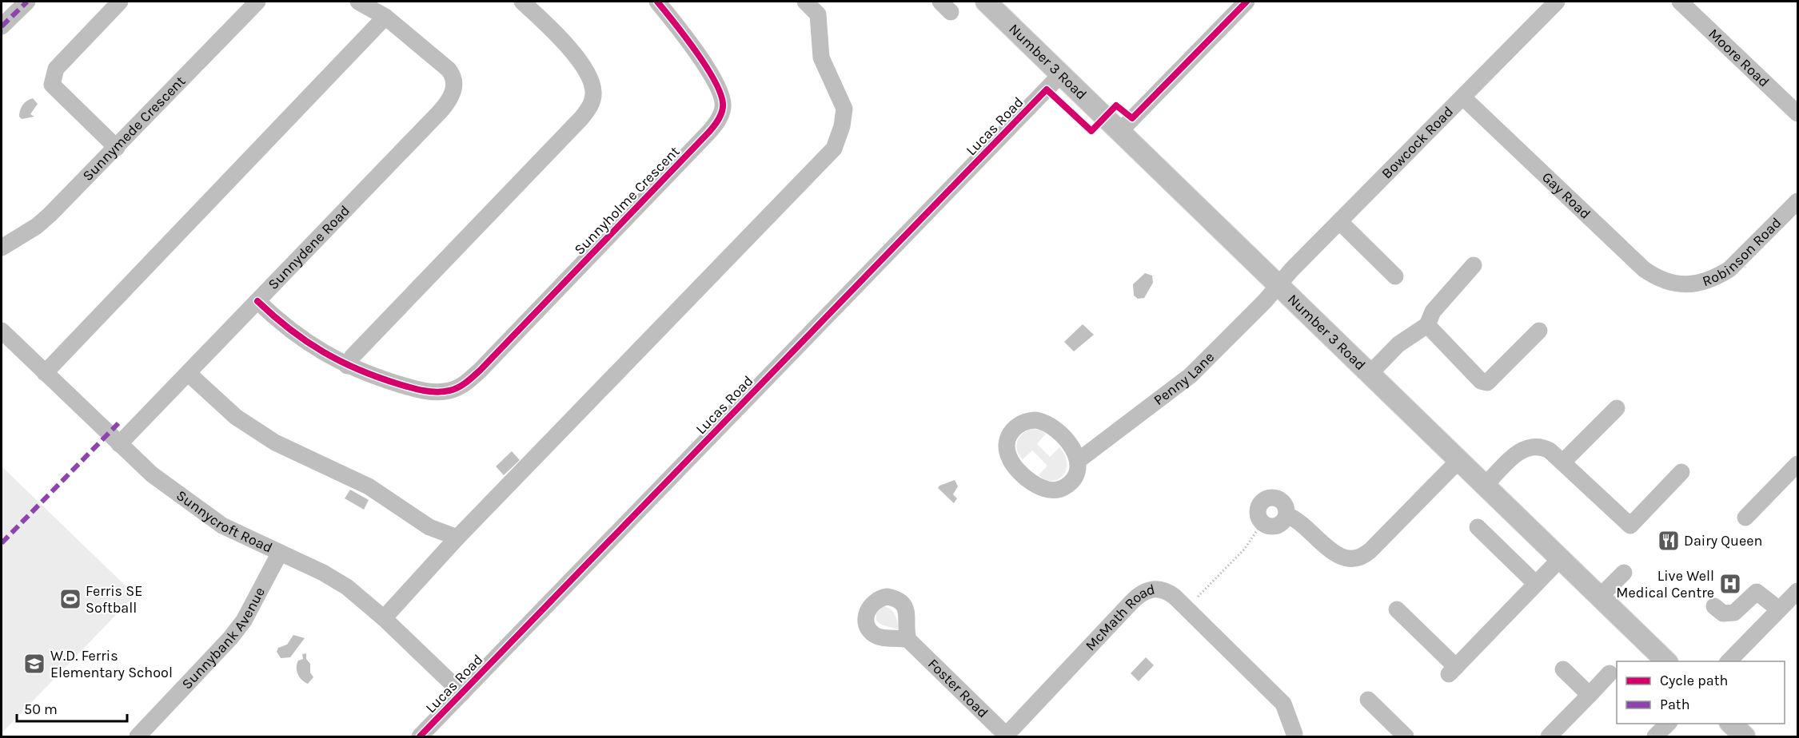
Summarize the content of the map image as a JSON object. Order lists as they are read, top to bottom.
{
  "streets": {
    "main road": ["Number 3 Road"],
    "street": [
      "Moore Road",
      "Lucas Road",
      "Sunnymede Crescent",
      "Bowcock Road",
      "Gay Road",
      "Sunnyholme Crescent",
      "Sunnydene Road",
      "Robinson Road",
      "Penny Lane",
      "Sunnycroft Road",
      "McMath Road",
      "Sunnybank Avenue",
      "Foster Road"
    ]
  },
  "crossings": [
    ["Number 3 Road", "Lucas Road"],
    ["Number 3 Road", "Bowcock Road"],
    ["Number 3 Road", "Penny Lane"],
    ["Lucas Road", "Sunnycroft Road"],
    ["Bowcock Road", "Gay Road"],
    ["Bowcock Road", "Penny Lane"],
    ["Gay Road", "Robinson Road"],
    ["Sunnyholme Crescent", "Sunnydene Road"],
    ["Sunnydene Road", "Sunnycroft Road"],
    ["Sunnycroft Road", "Sunnybank Avenue"],
    ["McMath Road", "Foster Road"]
  ],
  "places": {
    "restaurant": ["Dairy Queen"],
    "hospital": ["Live Well Medical Centre"],
    "sports": ["Ferris SE Softball"],
    "school or university": ["W.D. Ferris Elementary School"]
  },
  "legend": ["Cycle path", "Path"],
  "scale_bar": "50 m"
}
